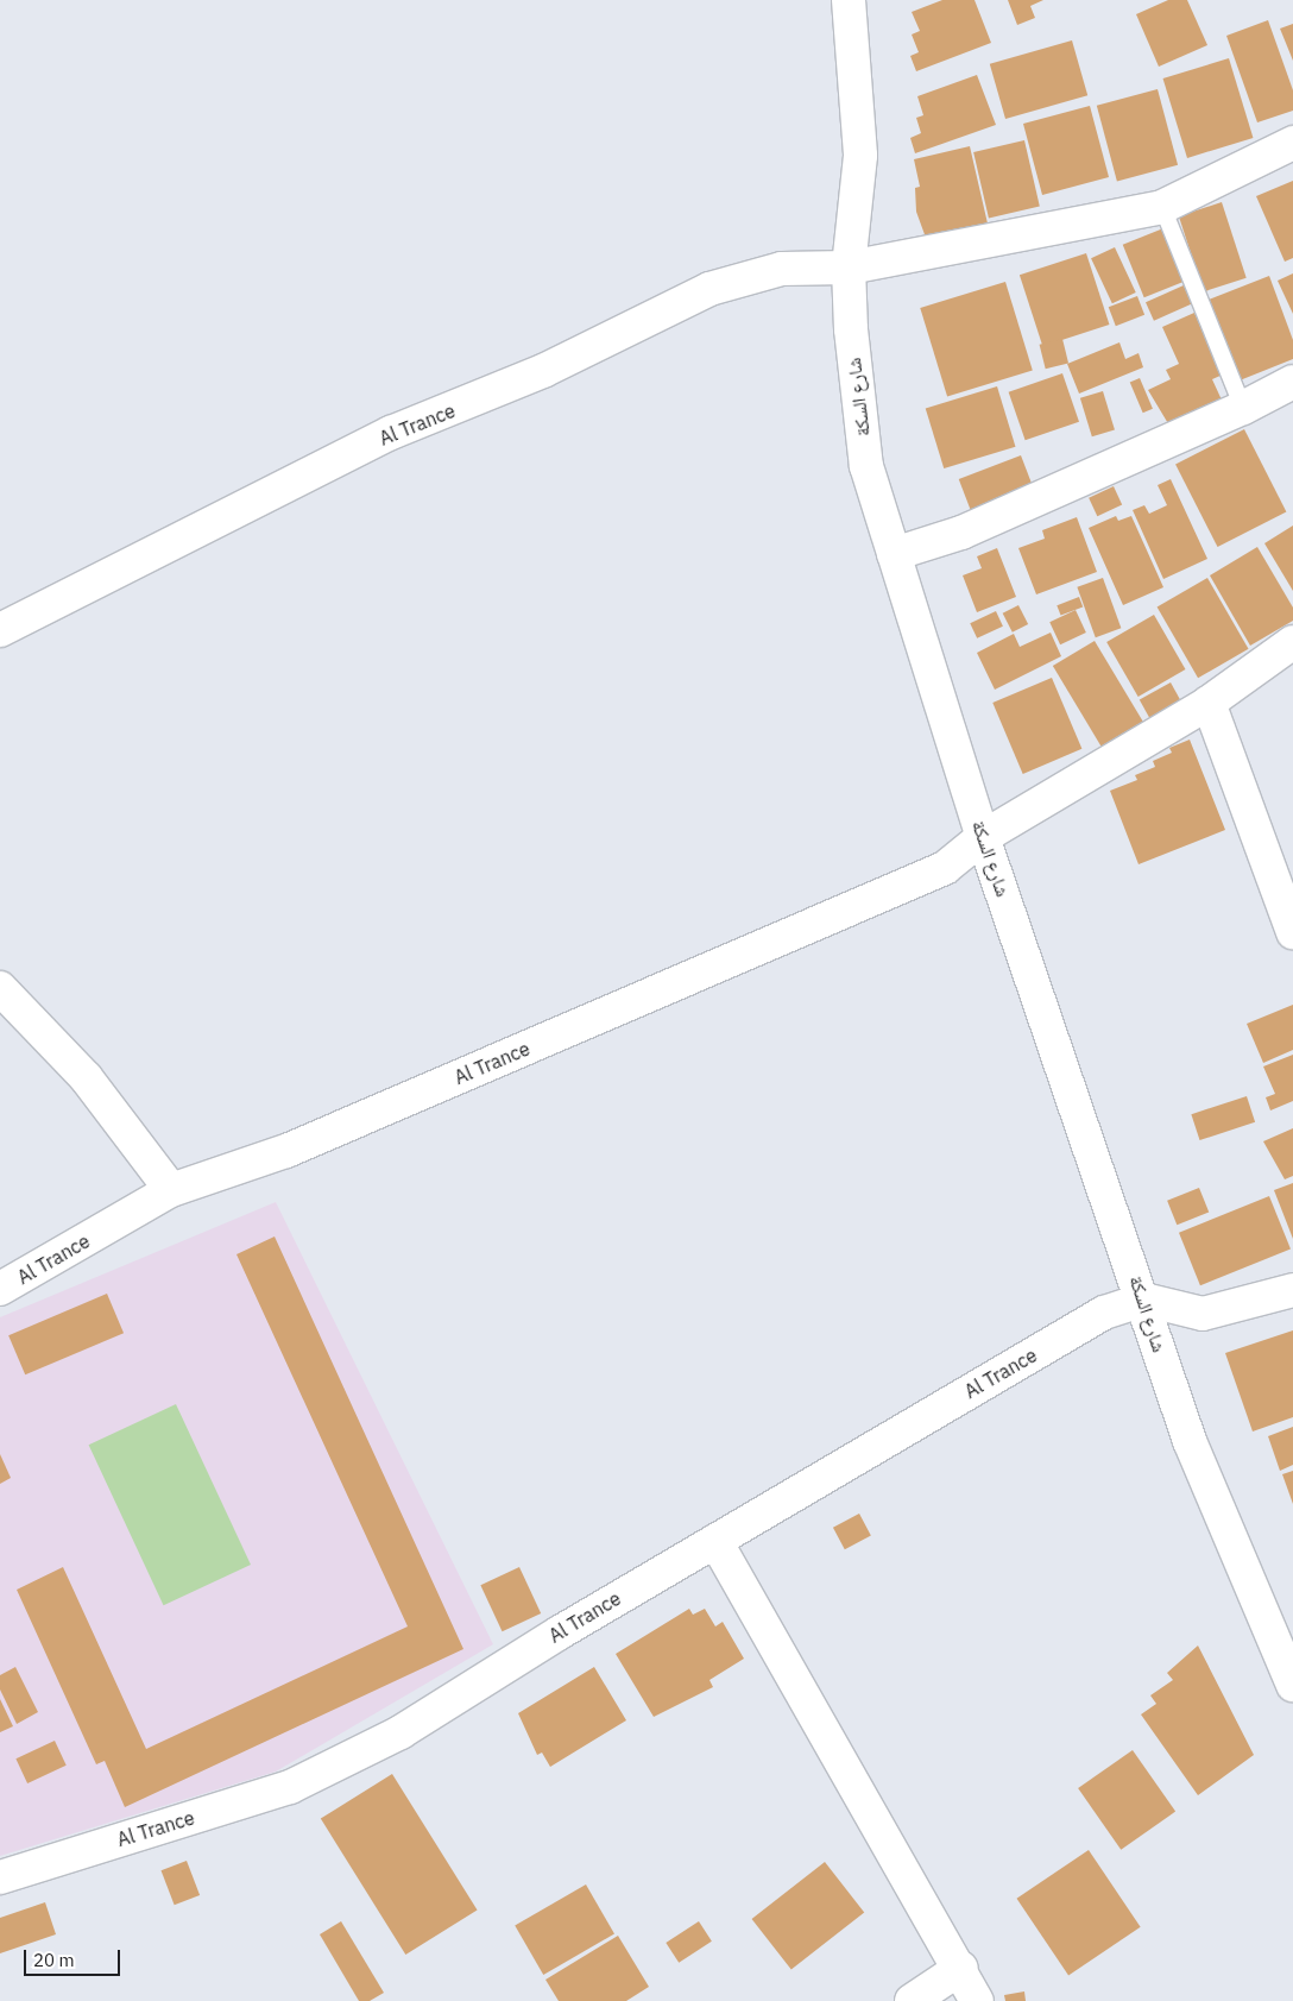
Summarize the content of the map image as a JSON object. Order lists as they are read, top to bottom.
{
  "streets": {
    "street": ["شارع السكة", "Al Trance"]
  },
  "crossings": [
    ["شارع السكة", "Al Trance"]
  ],
  "scale_bar": "20 m"
}
